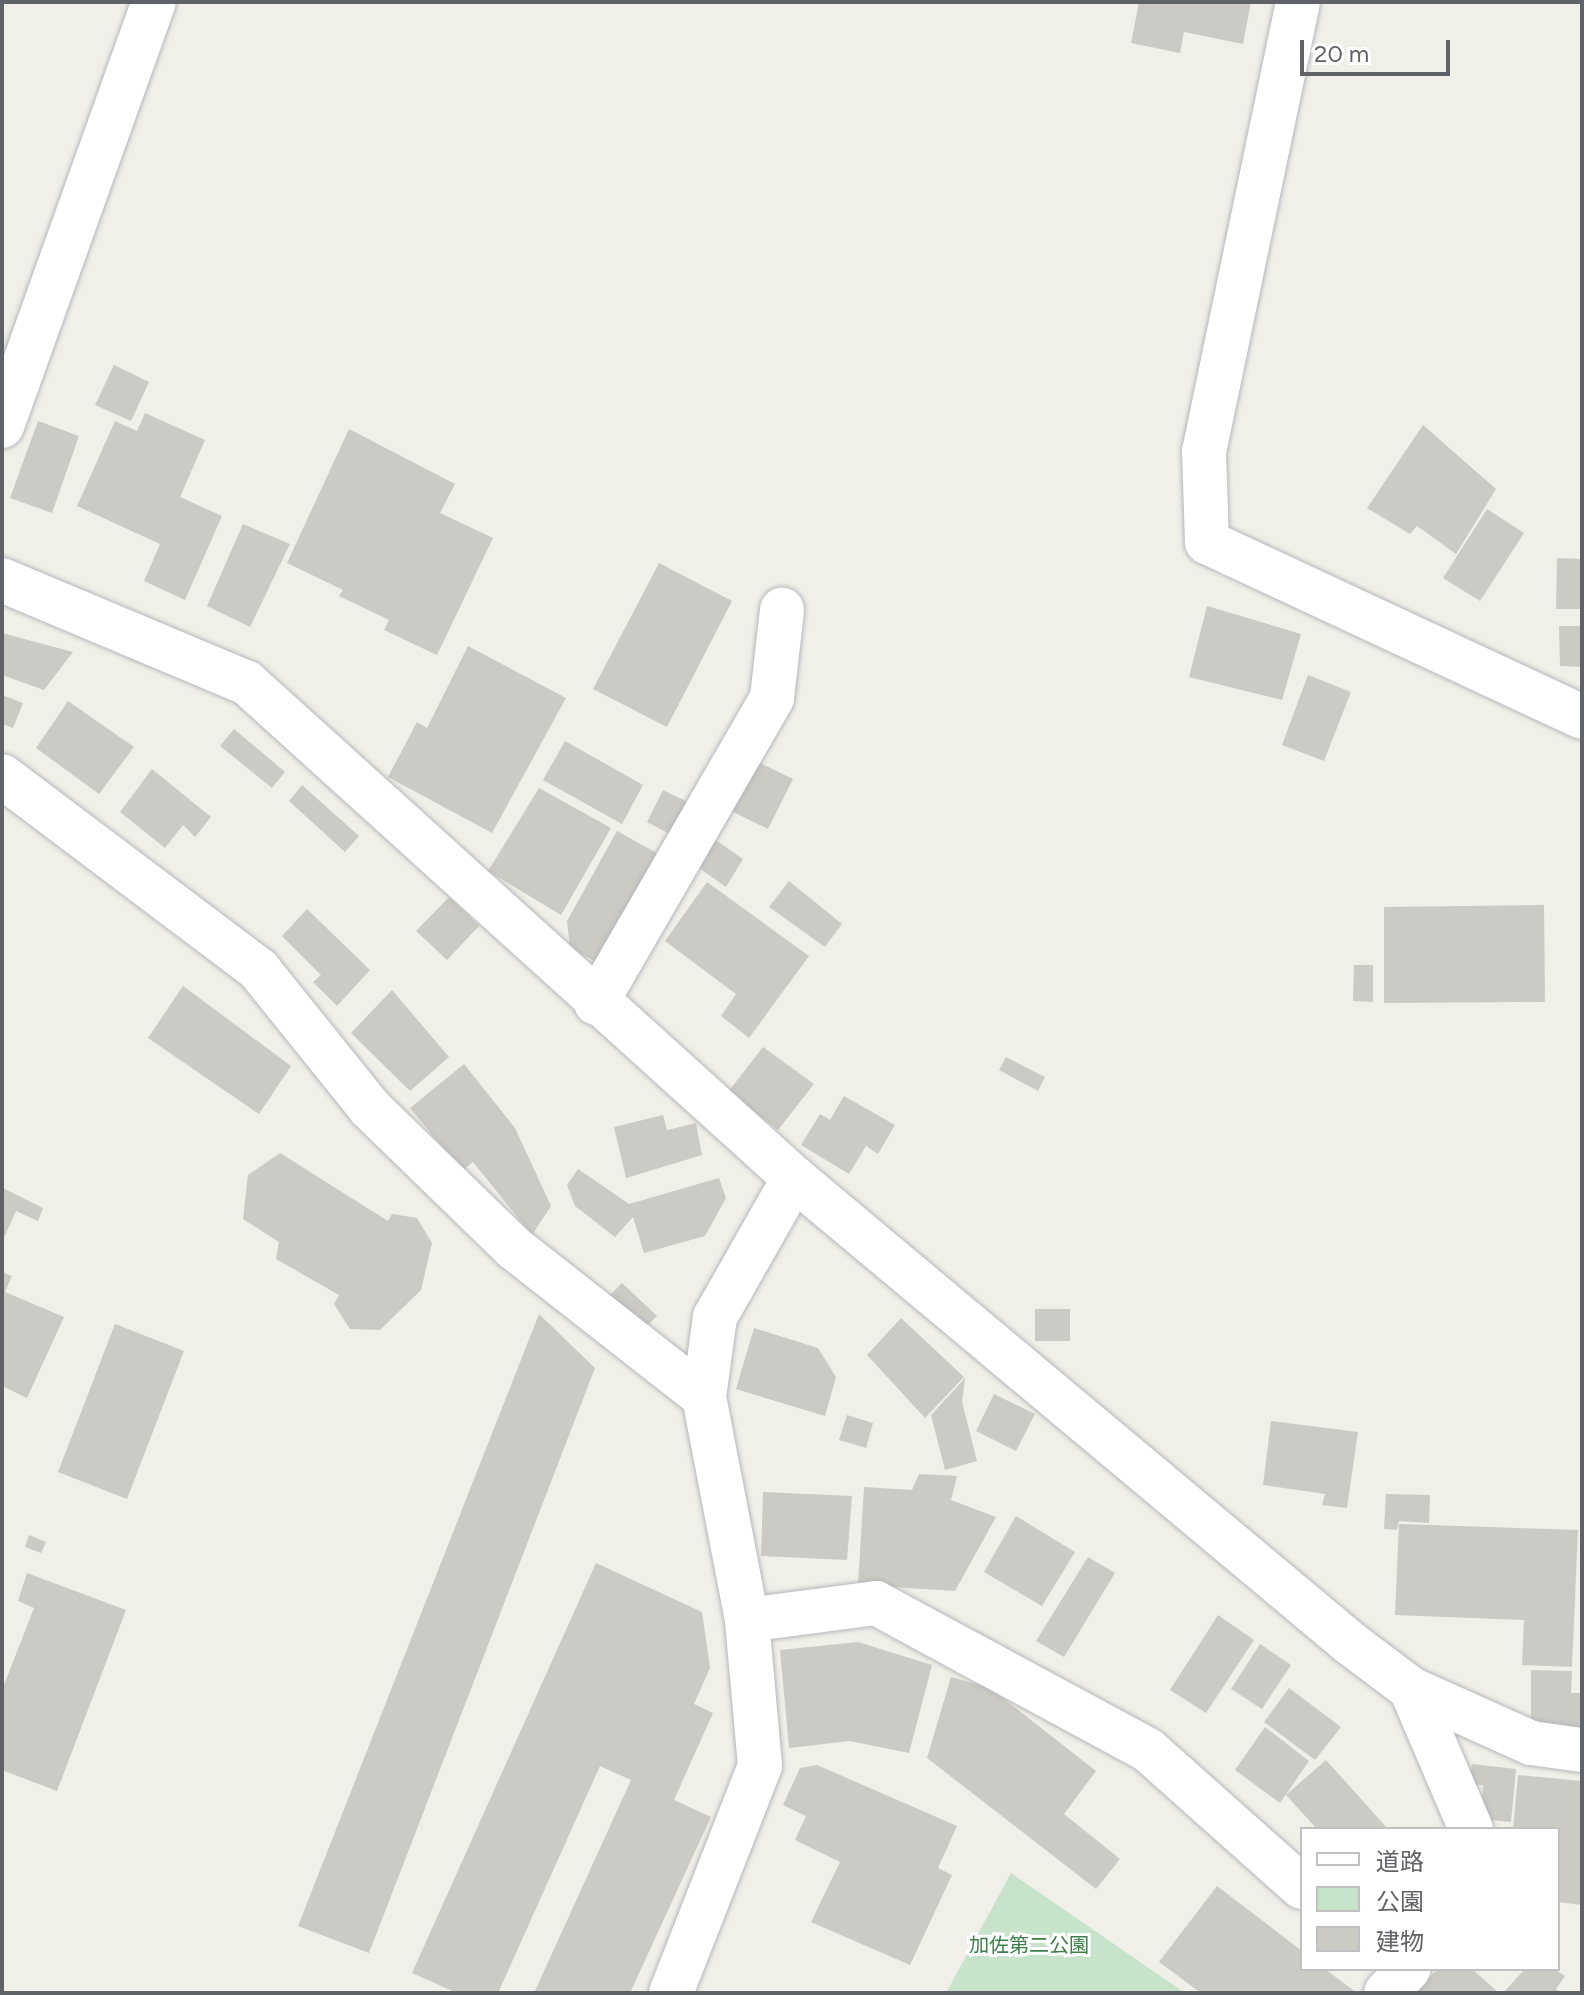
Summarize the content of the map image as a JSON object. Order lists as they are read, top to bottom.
{
  "parks": ["加佐第二公園"],
  "legend": ["道路", "公園", "建物"],
  "scale_bar": "20 m"
}
